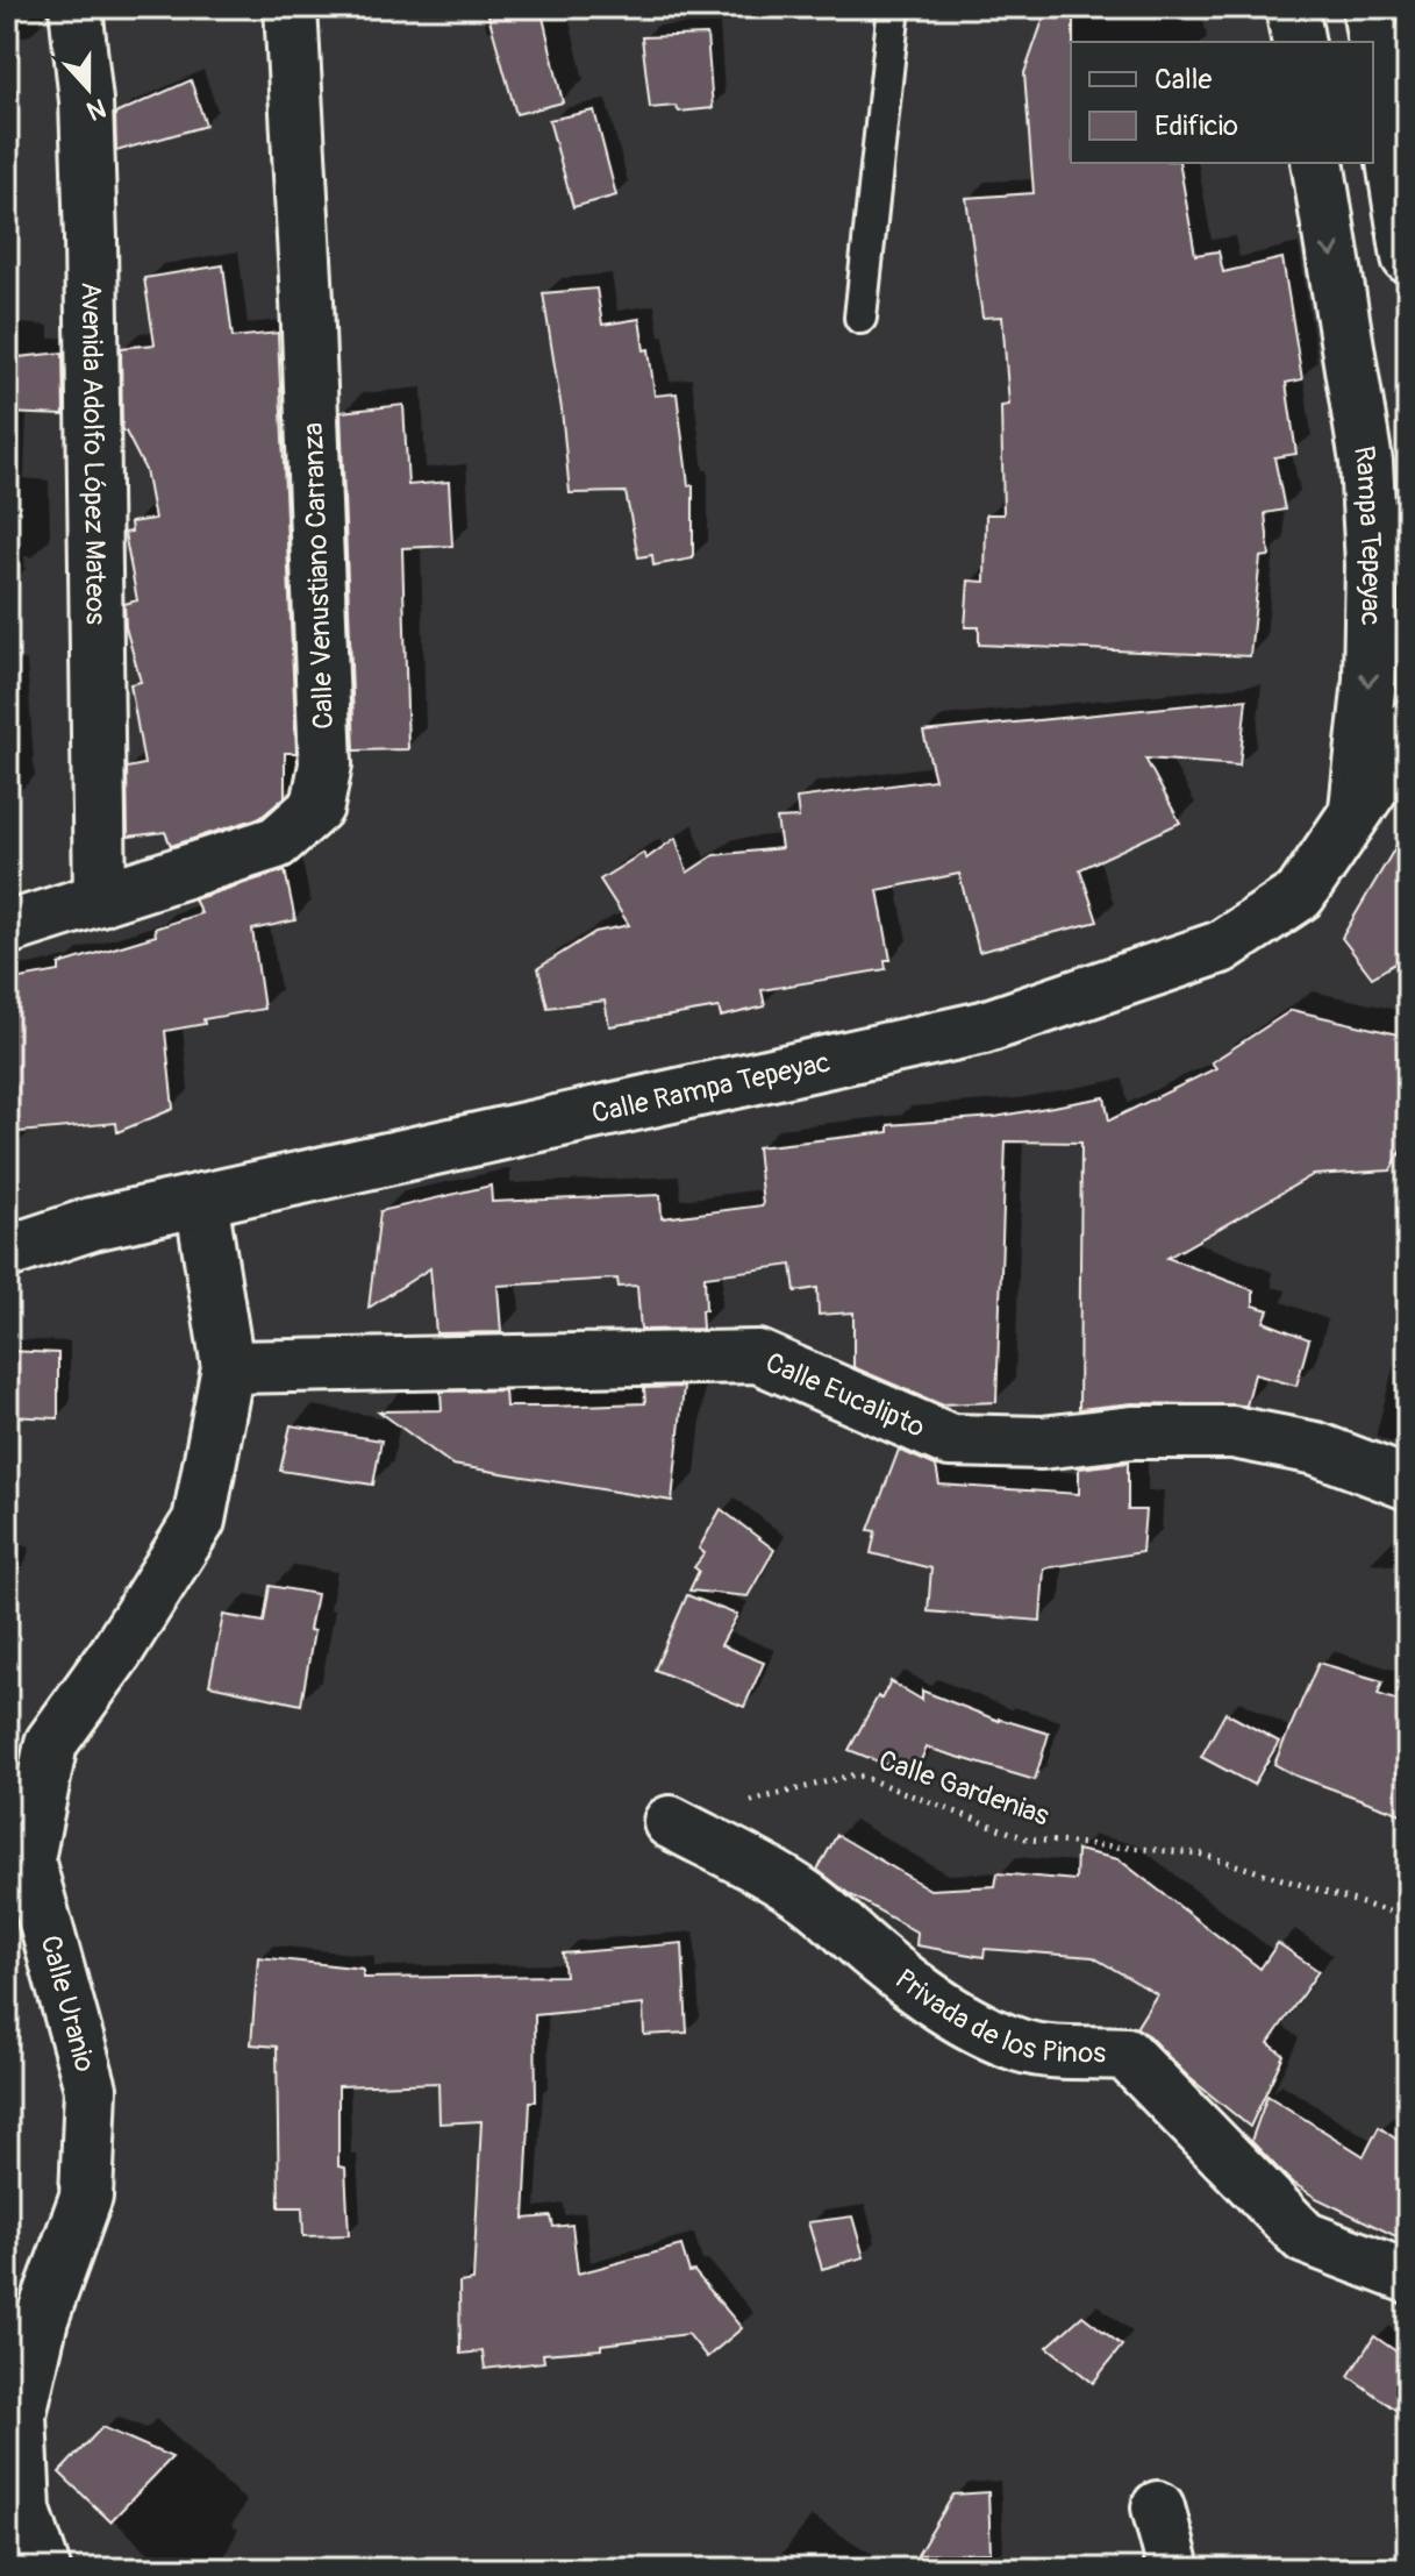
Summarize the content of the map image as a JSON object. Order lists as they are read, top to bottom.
{
  "streets": {
    "street": [
      "Avenida Adolfo López Mateos",
      "Rampa Tepeyac",
      "Calle Venustiano Carranza",
      "Calle Rampa Tepeyac",
      "Calle Eucalipto",
      "Calle Uranio",
      "Privada de los Pinos"
    ],
    "path": ["Calle Gardenias"]
  },
  "crossings": [
    ["Avenida Adolfo López Mateos", "Calle Venustiano Carranza"],
    ["Rampa Tepeyac", "Calle Rampa Tepeyac"],
    ["Calle Rampa Tepeyac", "Calle Uranio"],
    ["Calle Eucalipto", "Calle Uranio"],
    ["Calle Gardenias", "Privada de los Pinos"]
  ],
  "one_way": ["Rampa Tepeyac"],
  "legend": ["Calle", "Edificio"],
  "north": "bottom"
}
